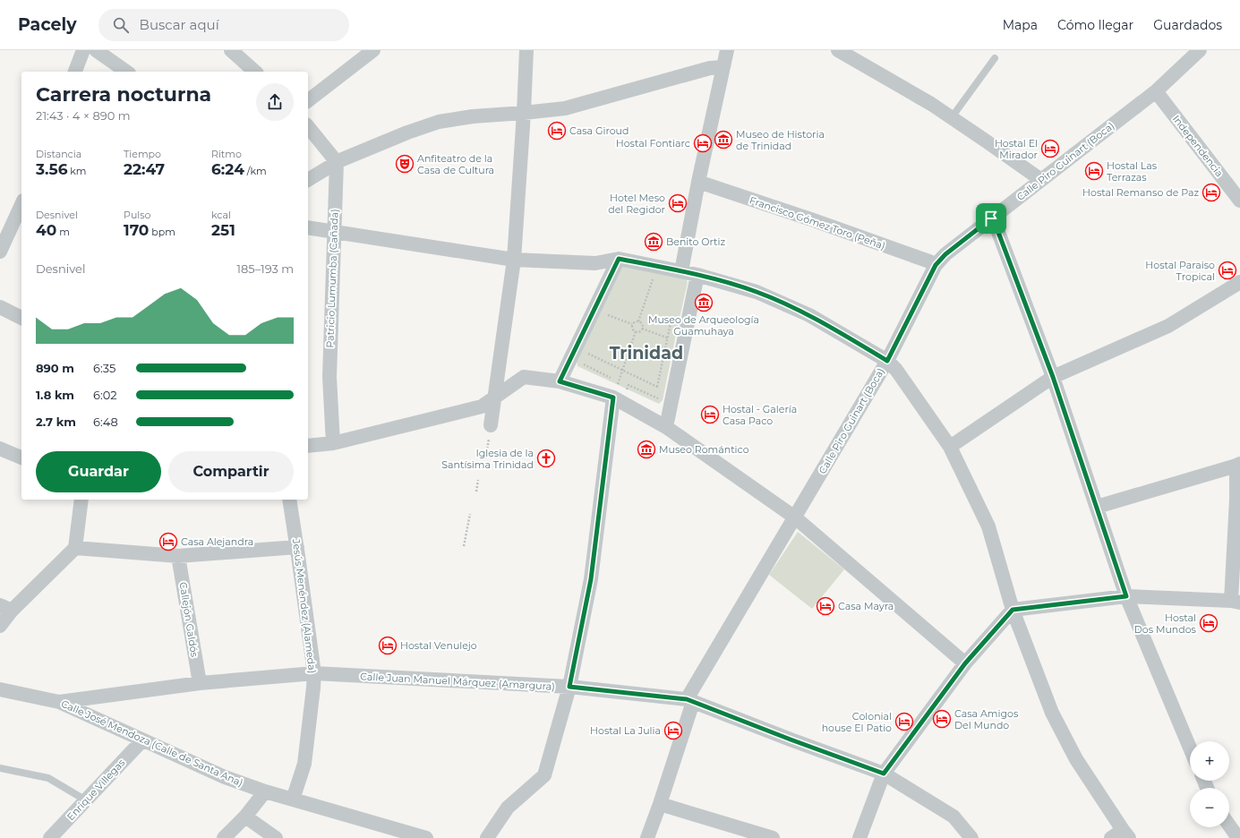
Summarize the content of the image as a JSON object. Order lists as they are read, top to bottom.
{
  "streets": {
    "street": [
      "Independencia",
      "Calle Piro Guinart (Boca)",
      "Francisco Gómez Toro (Peña)",
      "Patricio Lumumba (Cañada)",
      "Jesús Menéndez (Alameda)",
      "Callejón Galdós",
      "Calle Juan Manuel Márquez (Amargura)",
      "Calle José Mendoza (Calle de Santa Ana)",
      "Enrique Villegas"
    ]
  },
  "crossings": [
    ["Independencia", "Calle Piro Guinart (Boca)"],
    ["Calle Piro Guinart (Boca)", "Francisco Gómez Toro (Peña)"],
    ["Calle Piro Guinart (Boca)", "Calle Juan Manuel Márquez (Amargura)"],
    ["Jesús Menéndez (Alameda)", "Calle Juan Manuel Márquez (Amargura)"],
    ["Jesús Menéndez (Alameda)", "Calle José Mendoza (Calle de Santa Ana)"],
    ["Callejón Galdós", "Calle Juan Manuel Márquez (Amargura)"],
    ["Calle Juan Manuel Márquez (Amargura)", "Calle José Mendoza (Calle de Santa Ana)"],
    ["Calle José Mendoza (Calle de Santa Ana)", "Enrique Villegas"]
  ],
  "districts": ["Trinidad"],
  "places": {
    "hotel": [
      "Casa Giroud",
      "Hostal Fontiarc",
      "Hostal El Mirador",
      "Hostal Las Terrazas",
      "Hostal Remanso de Paz",
      "Hotel Meso del Regidor",
      "Hostal Paraiso Tropical",
      "Hostal - Galería Casa Paco",
      "Casa Alejandra",
      "Casa Mayra",
      "Hostal Dos Mundos",
      "Hostal Venulejo",
      "Casa Amigos Del Mundo",
      "Colonial house El Patio",
      "Hostal La Julia"
    ],
    "museum": [
      "Museo de Historia de Trinidad",
      "Benito Ortiz",
      "Museo de Arqueología Guamuhaya",
      "Museo Romántico"
    ],
    "theatre": ["Anfiteatro de la Casa de Cultura"],
    "church": ["Iglesia de la Santísima Trinidad"]
  },
  "page": {
    "header": "Pacely",
    "search": "Buscar aquí",
    "nav": ["Mapa", "Cómo llegar", "Guardados"],
    "heading": ["Carrera nocturna", "21:43 · 4 × 890 m"],
    "stats": [
      ["Distancia", "3.56 km"],
      ["Tiempo", "22:47"],
      ["Ritmo", "6:24 /km"],
      ["Desnivel", "40 m"],
      ["Pulso", "170 bpm"],
      ["kcal", "251"]
    ],
    "chart": ["Desnivel", "185–193 m"],
    "list": [
      {
        "name": "890 m",
        "note": "6:35"
      },
      {
        "name": "1.8 km",
        "note": "6:02"
      },
      {
        "name": "2.7 km",
        "note": "6:48"
      }
    ],
    "buttons": ["Guardar", "Compartir"],
    "map_buttons": ["+", "−"]
  }
}
